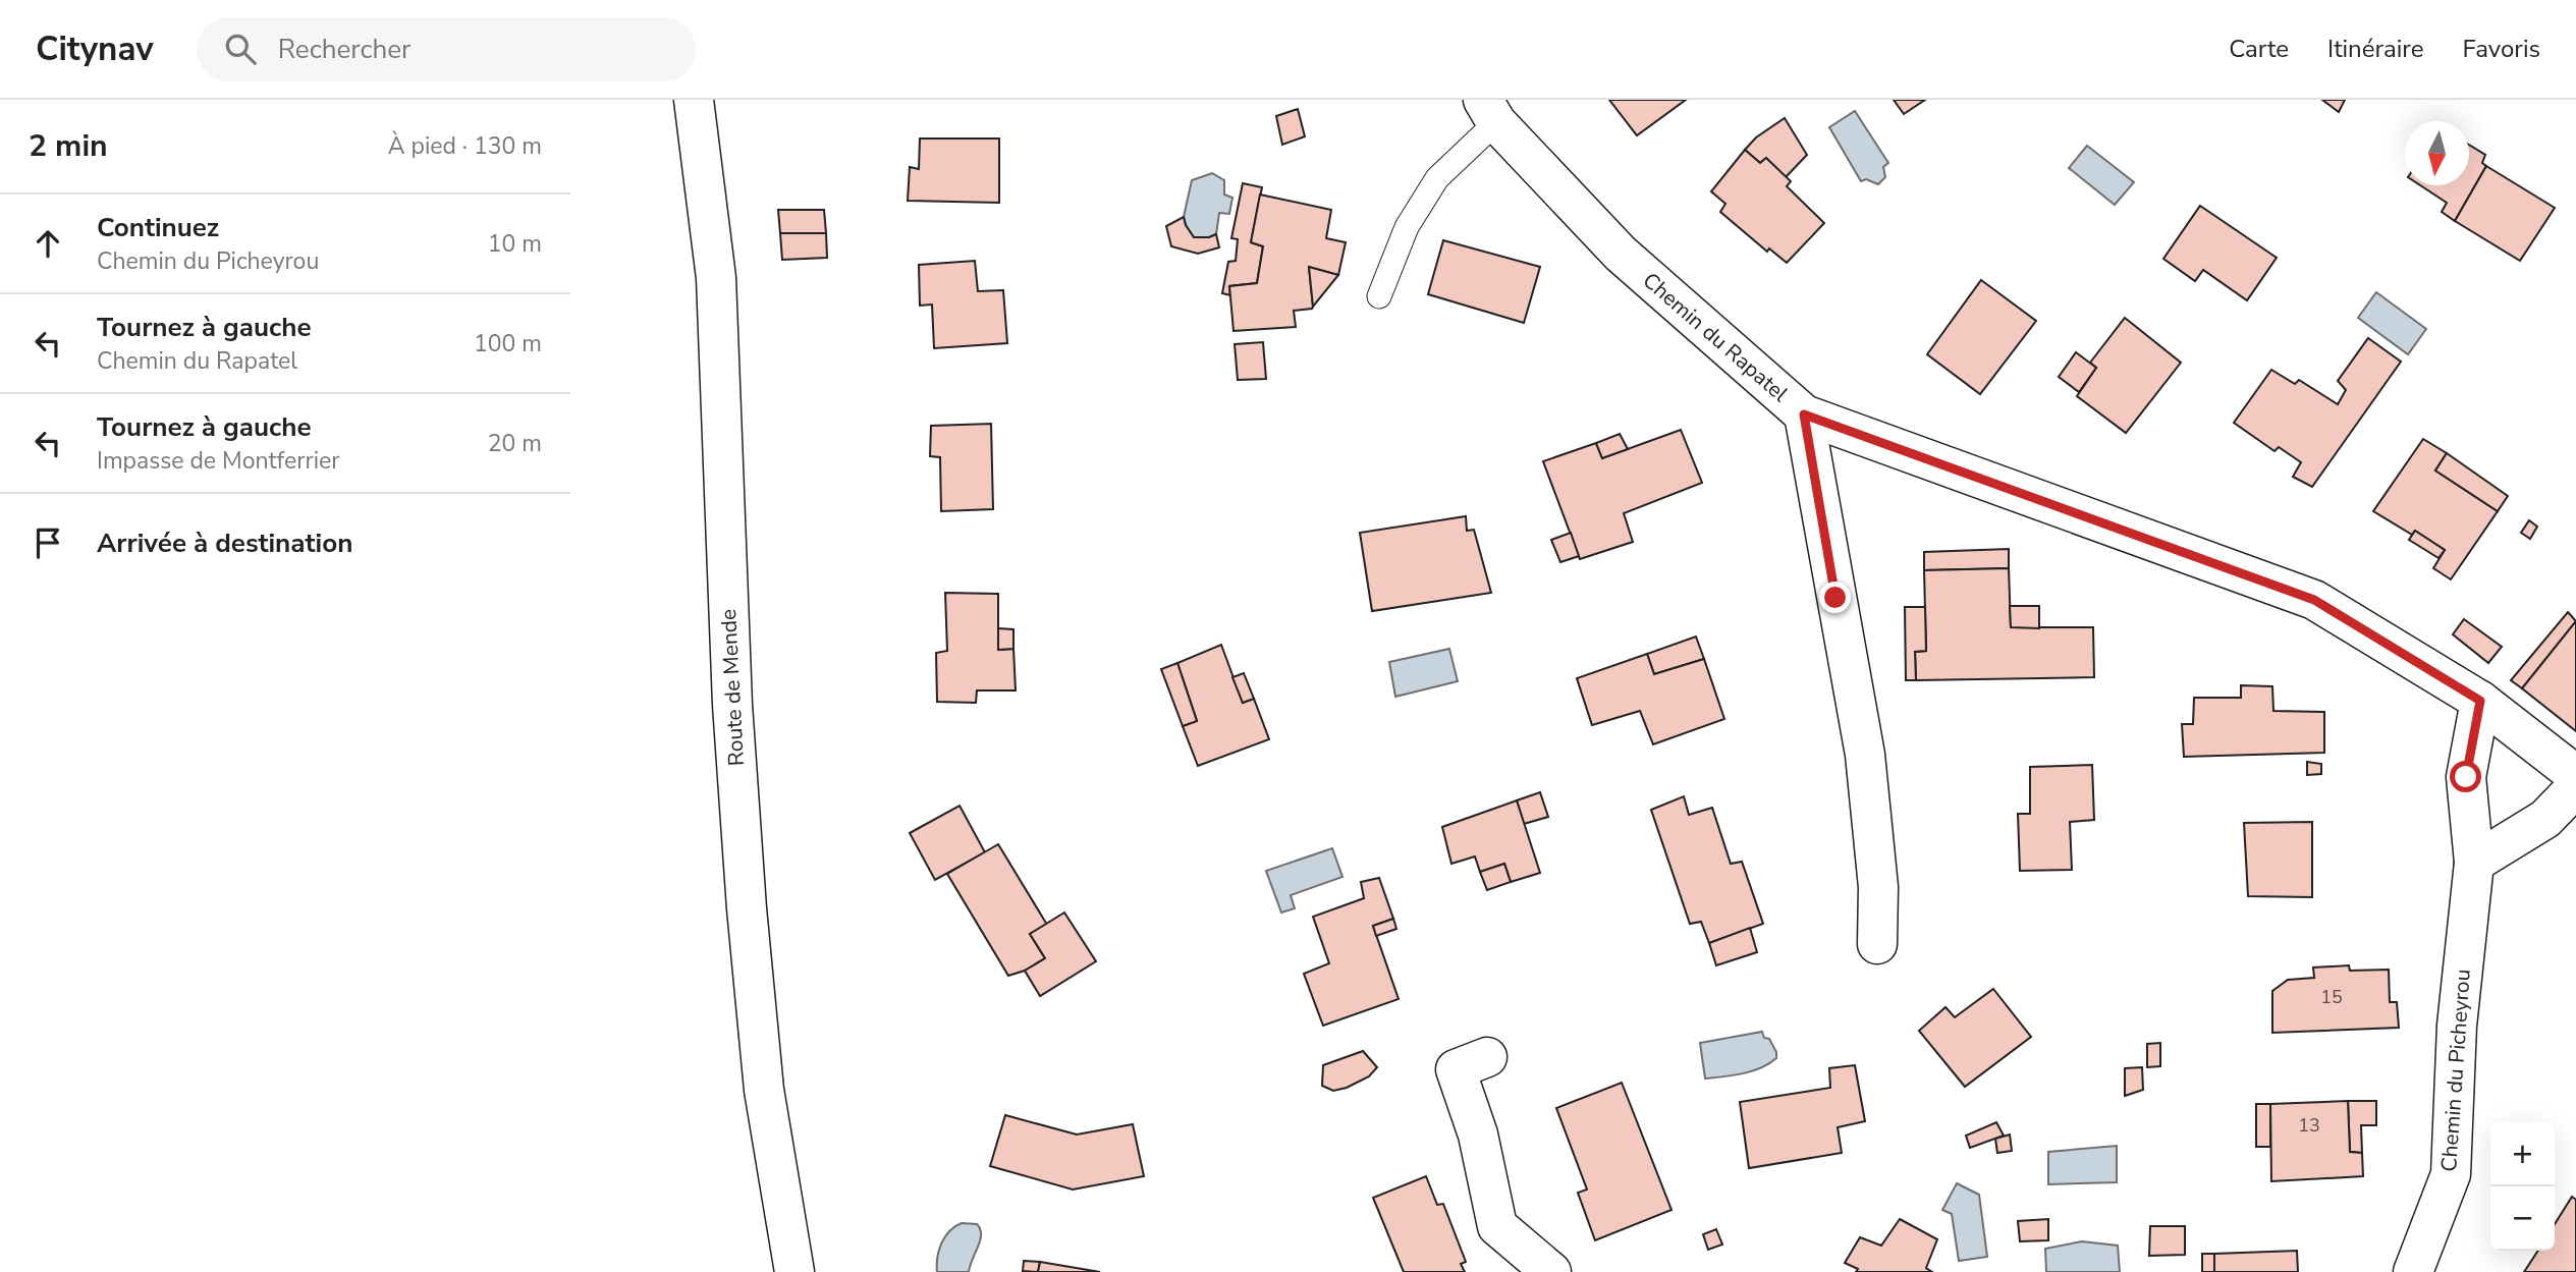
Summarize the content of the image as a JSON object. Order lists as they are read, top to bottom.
{
  "streets": {
    "street": ["Chemin du Rapatel", "Route de Mende", "Chemin du Picheyrou"]
  },
  "crossings": [
    ["Chemin du Rapatel", "Chemin du Picheyrou"]
  ],
  "house_numbers": ["15", "13"],
  "north": "bottom",
  "page": {
    "header": "Citynav",
    "search": "Rechercher",
    "nav": ["Carte", "Itinéraire", "Favoris"],
    "heading": ["2 min", "À pied · 130 m"],
    "list": [
      ["Continuez", "Chemin du Picheyrou", "10 m"],
      ["Tournez à gauche", "Chemin du Rapatel", "100 m"],
      ["Tournez à gauche", "Impasse de Montferrier", "20 m"],
      "Arrivée à destination"
    ],
    "map_buttons": ["+", "−"]
  }
}
